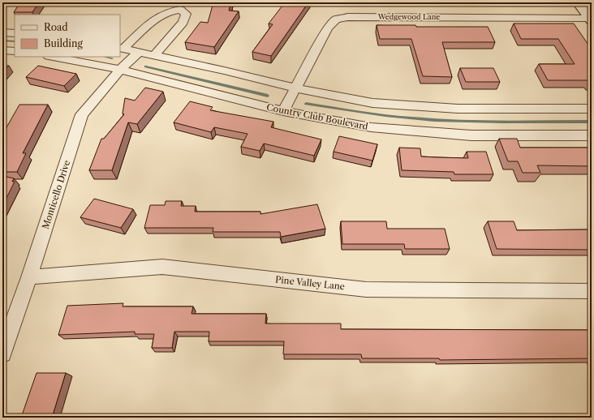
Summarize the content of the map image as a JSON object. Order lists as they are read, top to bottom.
{
  "streets": {
    "street": [
      "Wedgewood Lane",
      "Country Club Boulevard",
      "Monticello Drive",
      "Pine Valley Lane"
    ]
  },
  "crossings": [
    ["Wedgewood Lane", "Country Club Boulevard"],
    ["Country Club Boulevard", "Monticello Drive"],
    ["Monticello Drive", "Pine Valley Lane"]
  ],
  "legend": ["Road", "Building"]
}
